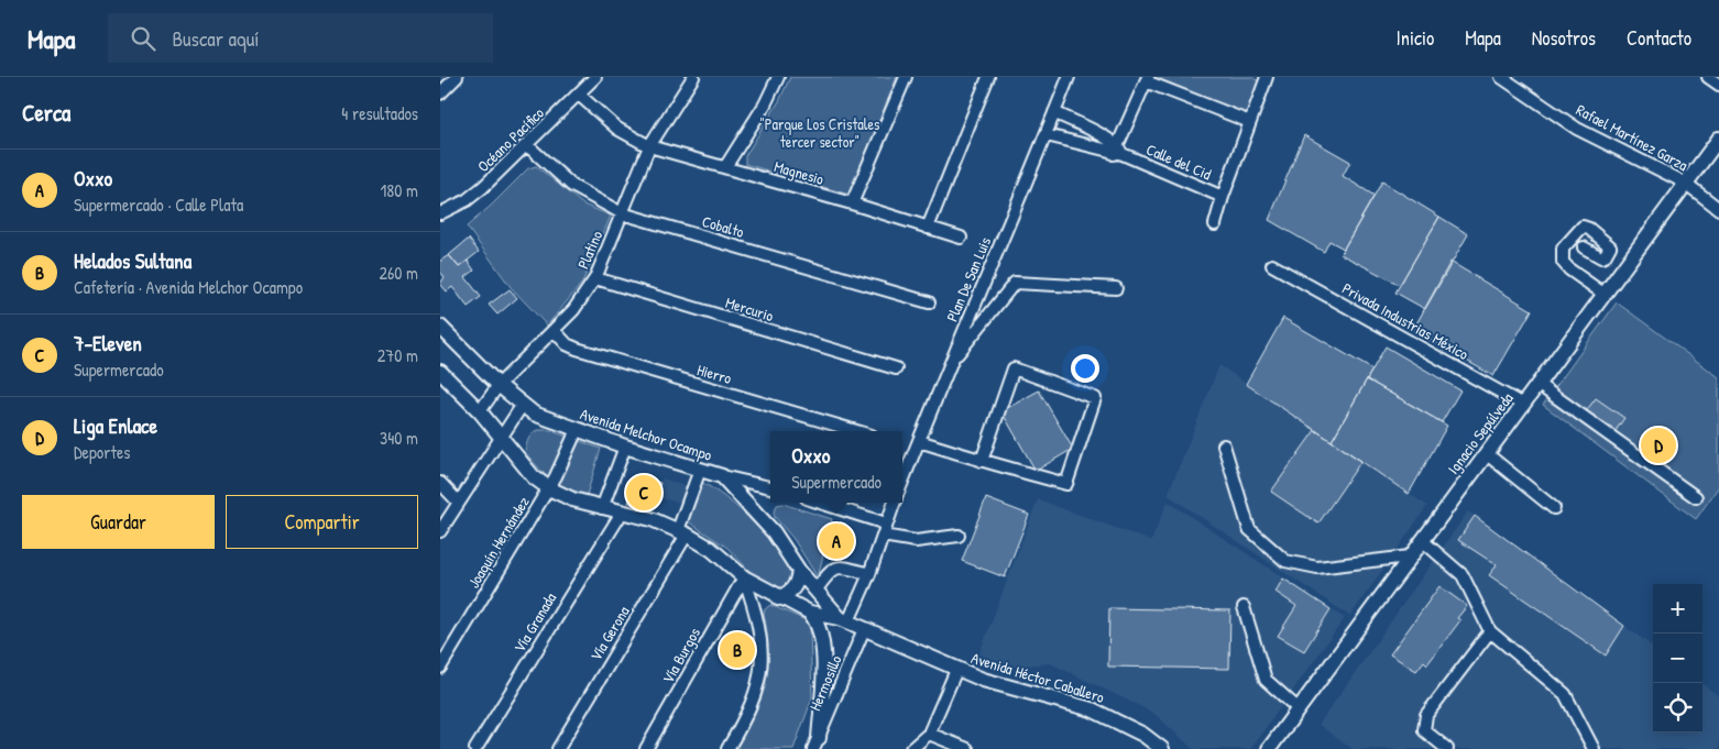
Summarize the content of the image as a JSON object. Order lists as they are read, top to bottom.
{
  "streets": {
    "main road": ["Ignacio Sepúlveda", "Avenida Melchor Ocampo", "Avenida Héctor Caballero"],
    "street": [
      "Rafael Martínez Garza",
      "Océano Pacífico",
      "Calle del Cid",
      "Magnesio",
      "Cobalto",
      "Platino",
      "Plan De San Luis",
      "Mercurio",
      "Privada Industrias México",
      "Hierro",
      "Joaquín Hernández",
      "Vía Granada",
      "Vía Gerona",
      "Vía Burgos",
      "Hermosillo"
    ]
  },
  "crossings": [
    ["Rafael Martínez Garza", "Ignacio Sepúlveda"],
    ["Océano Pacífico", "Magnesio"],
    ["Océano Pacífico", "Cobalto"],
    ["Calle del Cid", "Plan De San Luis"],
    ["Magnesio", "Platino"],
    ["Cobalto", "Platino"],
    ["Platino", "Mercurio"],
    ["Platino", "Hierro"],
    ["Platino", "Avenida Melchor Ocampo"],
    ["Privada Industrias México", "Ignacio Sepúlveda"],
    ["Avenida Melchor Ocampo", "Joaquín Hernández"],
    ["Avenida Melchor Ocampo", "Vía Gerona"],
    ["Avenida Melchor Ocampo", "Avenida Héctor Caballero"],
    ["Avenida Héctor Caballero", "Hermosillo"]
  ],
  "parks": ["\"Parque Los Cristales tercer sector\""],
  "page": {
    "header": "Mapa",
    "search": "Buscar aquí",
    "nav": [
      "Inicio",
      "Mapa",
      "Nosotros",
      "Contacto"
    ],
    "heading": ["Cerca", "4 resultados"],
    "list": [
      {
        "mark": "A",
        "name": "Oxxo",
        "note": "Supermercado · Calle Plata",
        "value": "180 m"
      },
      {
        "mark": "B",
        "name": "Helados Sultana",
        "note": "Cafetería · Avenida Melchor Ocampo",
        "value": "260 m"
      },
      {
        "mark": "C",
        "name": "7-Eleven",
        "note": "Supermercado",
        "value": "270 m"
      },
      {
        "mark": "D",
        "name": "Liga Enlace",
        "note": "Deportes",
        "value": "340 m"
      }
    ],
    "pins": [
      "D",
      "C",
      "A",
      "B"
    ],
    "popup": ["Oxxo", "Supermercado"],
    "buttons": ["Guardar", "Compartir"],
    "map_buttons": ["+", "−"]
  }
}
